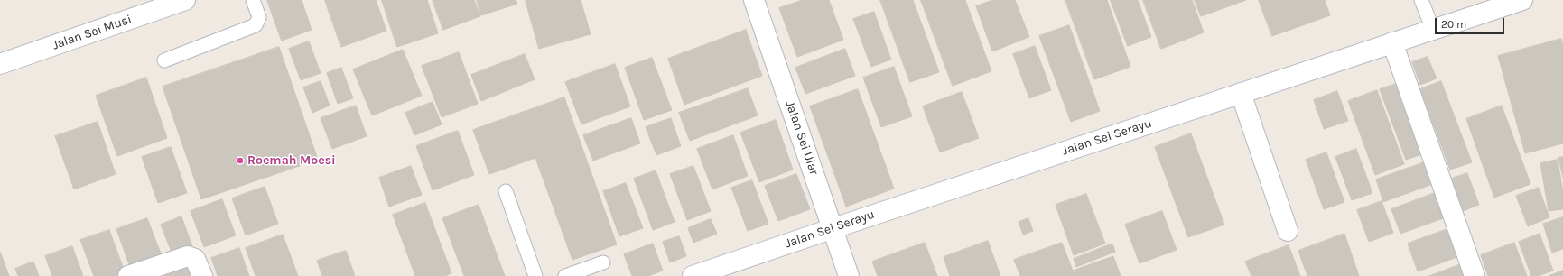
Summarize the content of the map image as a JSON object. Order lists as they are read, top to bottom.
{
  "streets": {
    "street": ["Jalan Sei Musi", "Jalan Sei Serayu", "Jalan Sei Ular"]
  },
  "crossings": [
    ["Jalan Sei Serayu", "Jalan Sei Ular"]
  ],
  "places": ["Roemah Moesi"],
  "scale_bar": "20 m"
}
